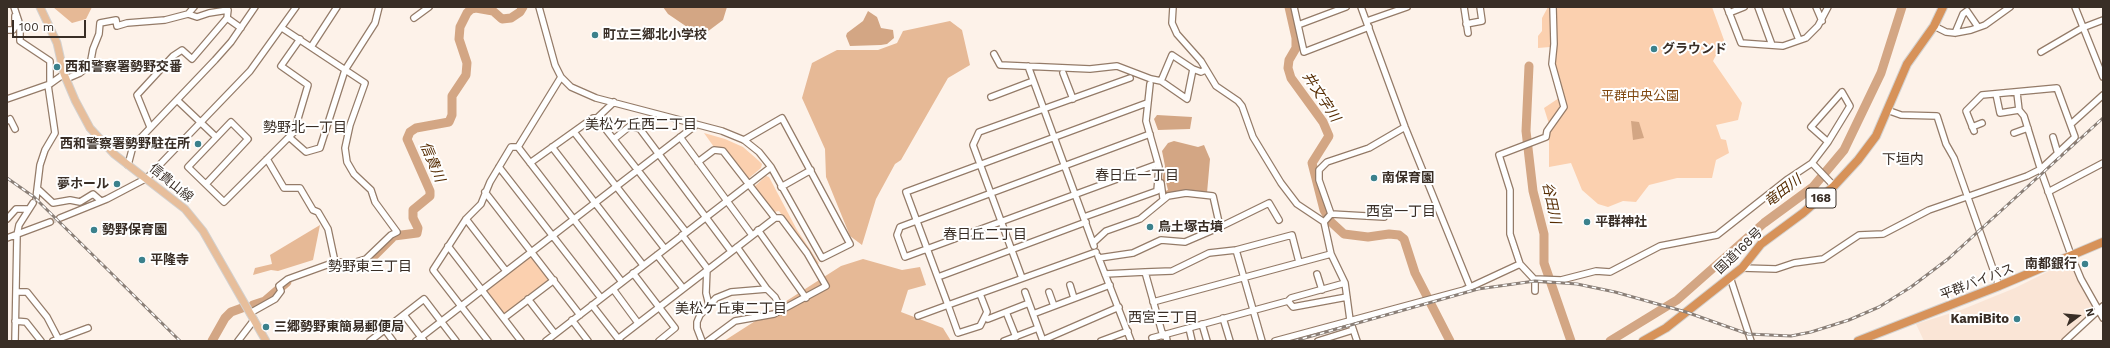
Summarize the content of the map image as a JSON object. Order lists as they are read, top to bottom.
{
  "streets": {
    "highway": ["168", "国道168号", "平群バイパス"],
    "main road": ["信貴山線"]
  },
  "districts": [
    "美松ケ丘西二丁目",
    "勢野北一丁目",
    "下垣内",
    "春日丘一丁目",
    "西宮一丁目",
    "春日丘二丁目",
    "勢野東三丁目",
    "美松ケ丘東二丁目",
    "西宮三丁目"
  ],
  "water": [
    "井文字川",
    "信貴川",
    "竜田川",
    "谷田川"
  ],
  "parks": ["平群中央公園"],
  "places": [
    "町立三郷北小学校",
    "グラウンド",
    "西和警察署勢野交番",
    "西和警察署勢野駐在所",
    "南保育園",
    "夢ホール",
    "平群神社",
    "鳥土塚古墳",
    "勢野保育園",
    "平隆寺",
    "南都銀行",
    "KamiBito",
    "三郷勢野東簡易郵便局"
  ],
  "scale_bar": "100 m",
  "north": "right"
}
